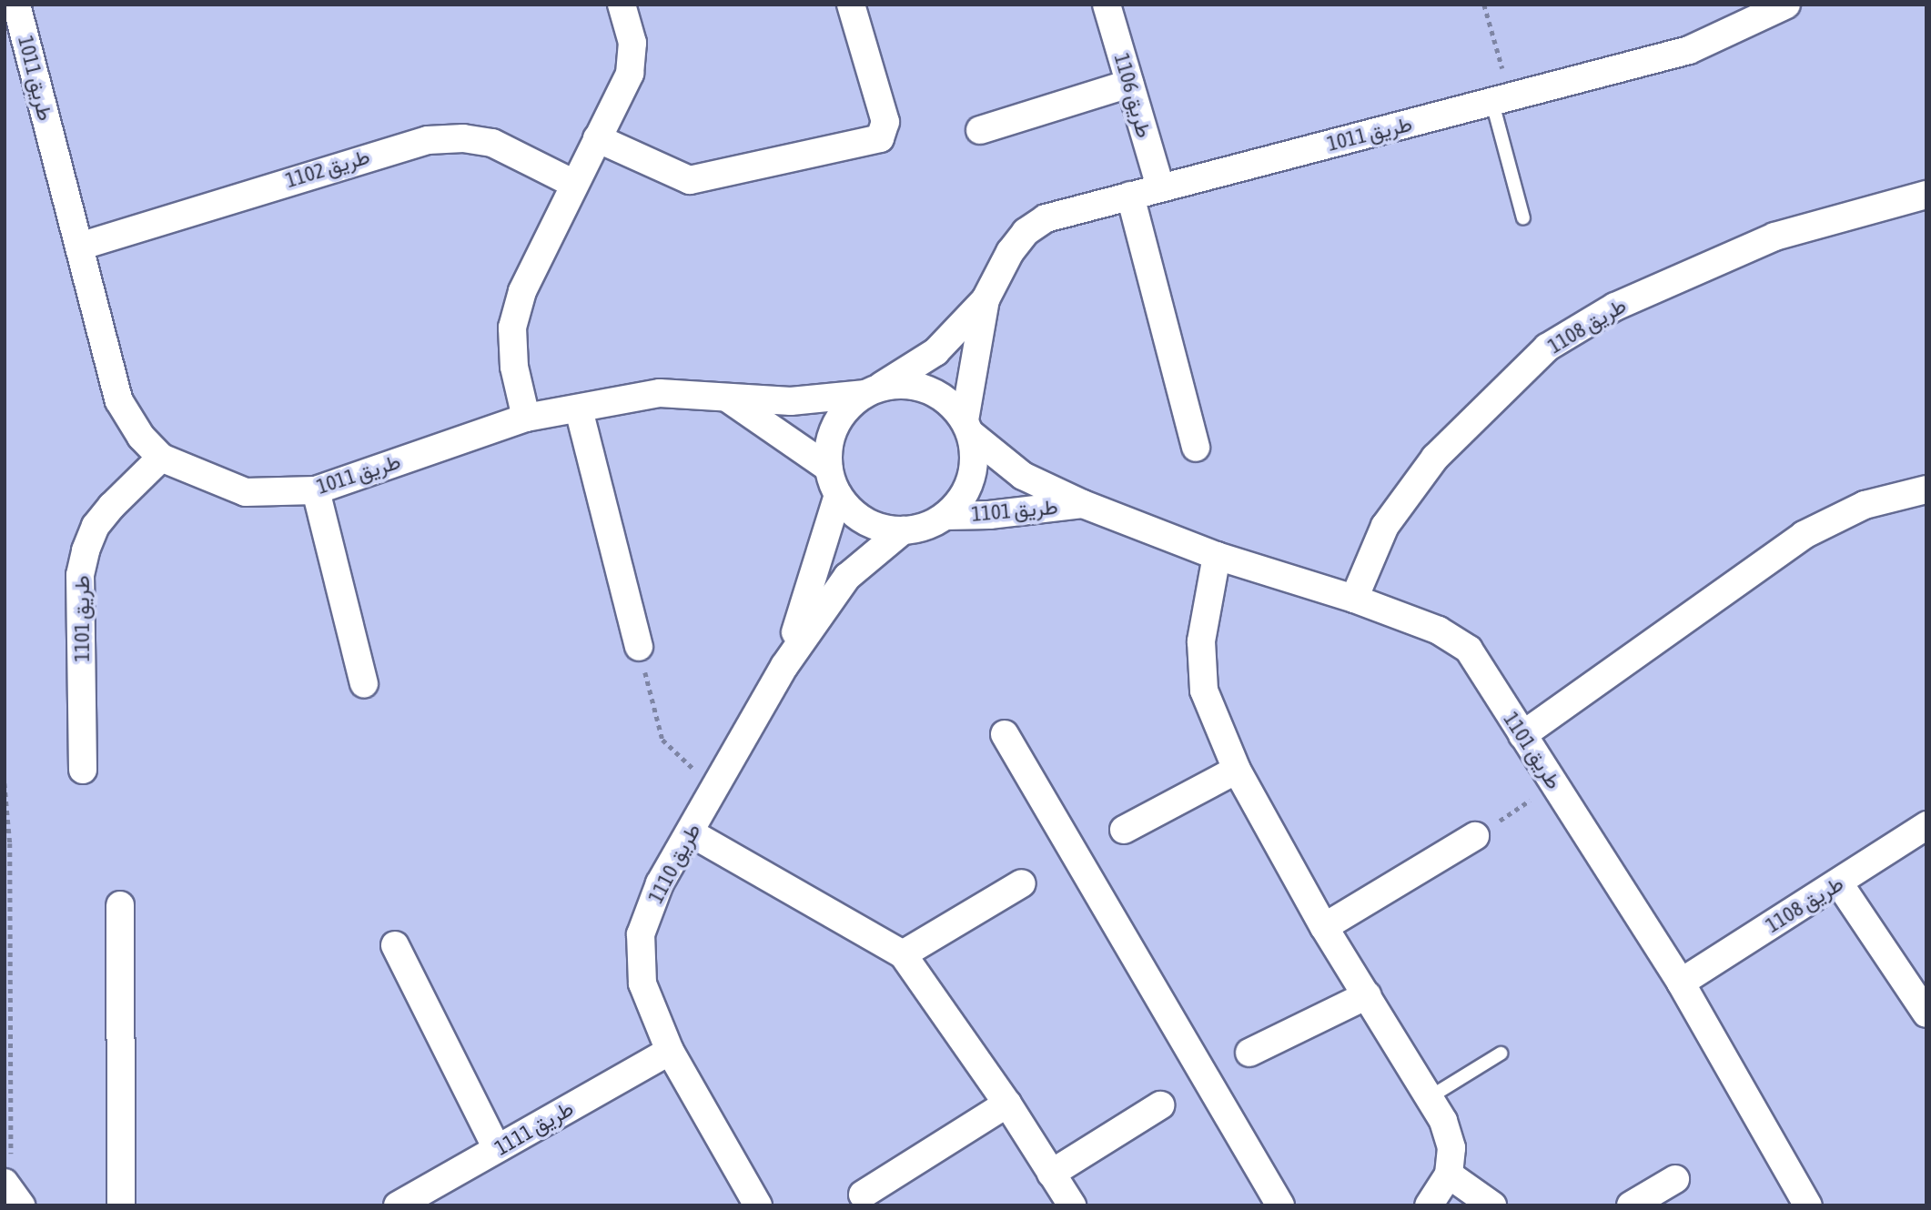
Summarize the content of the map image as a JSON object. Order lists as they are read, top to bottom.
{
  "streets": {
    "street": [
      "طريق 1011",
      "طريق 1106",
      "طريق 1102",
      "طريق 1108",
      "طريق 1101",
      "طريق 1110",
      "طريق 1111"
    ]
  },
  "crossings": [
    ["طريق 1011", "طريق 1106"],
    ["طريق 1011", "طريق 1102"],
    ["طريق 1011", "طريق 1101"],
    ["طريق 1011", "طريق 1110"],
    ["طريق 1108", "طريق 1101"],
    ["طريق 1101", "طريق 1110"],
    ["طريق 1110", "طريق 1111"]
  ]
}
